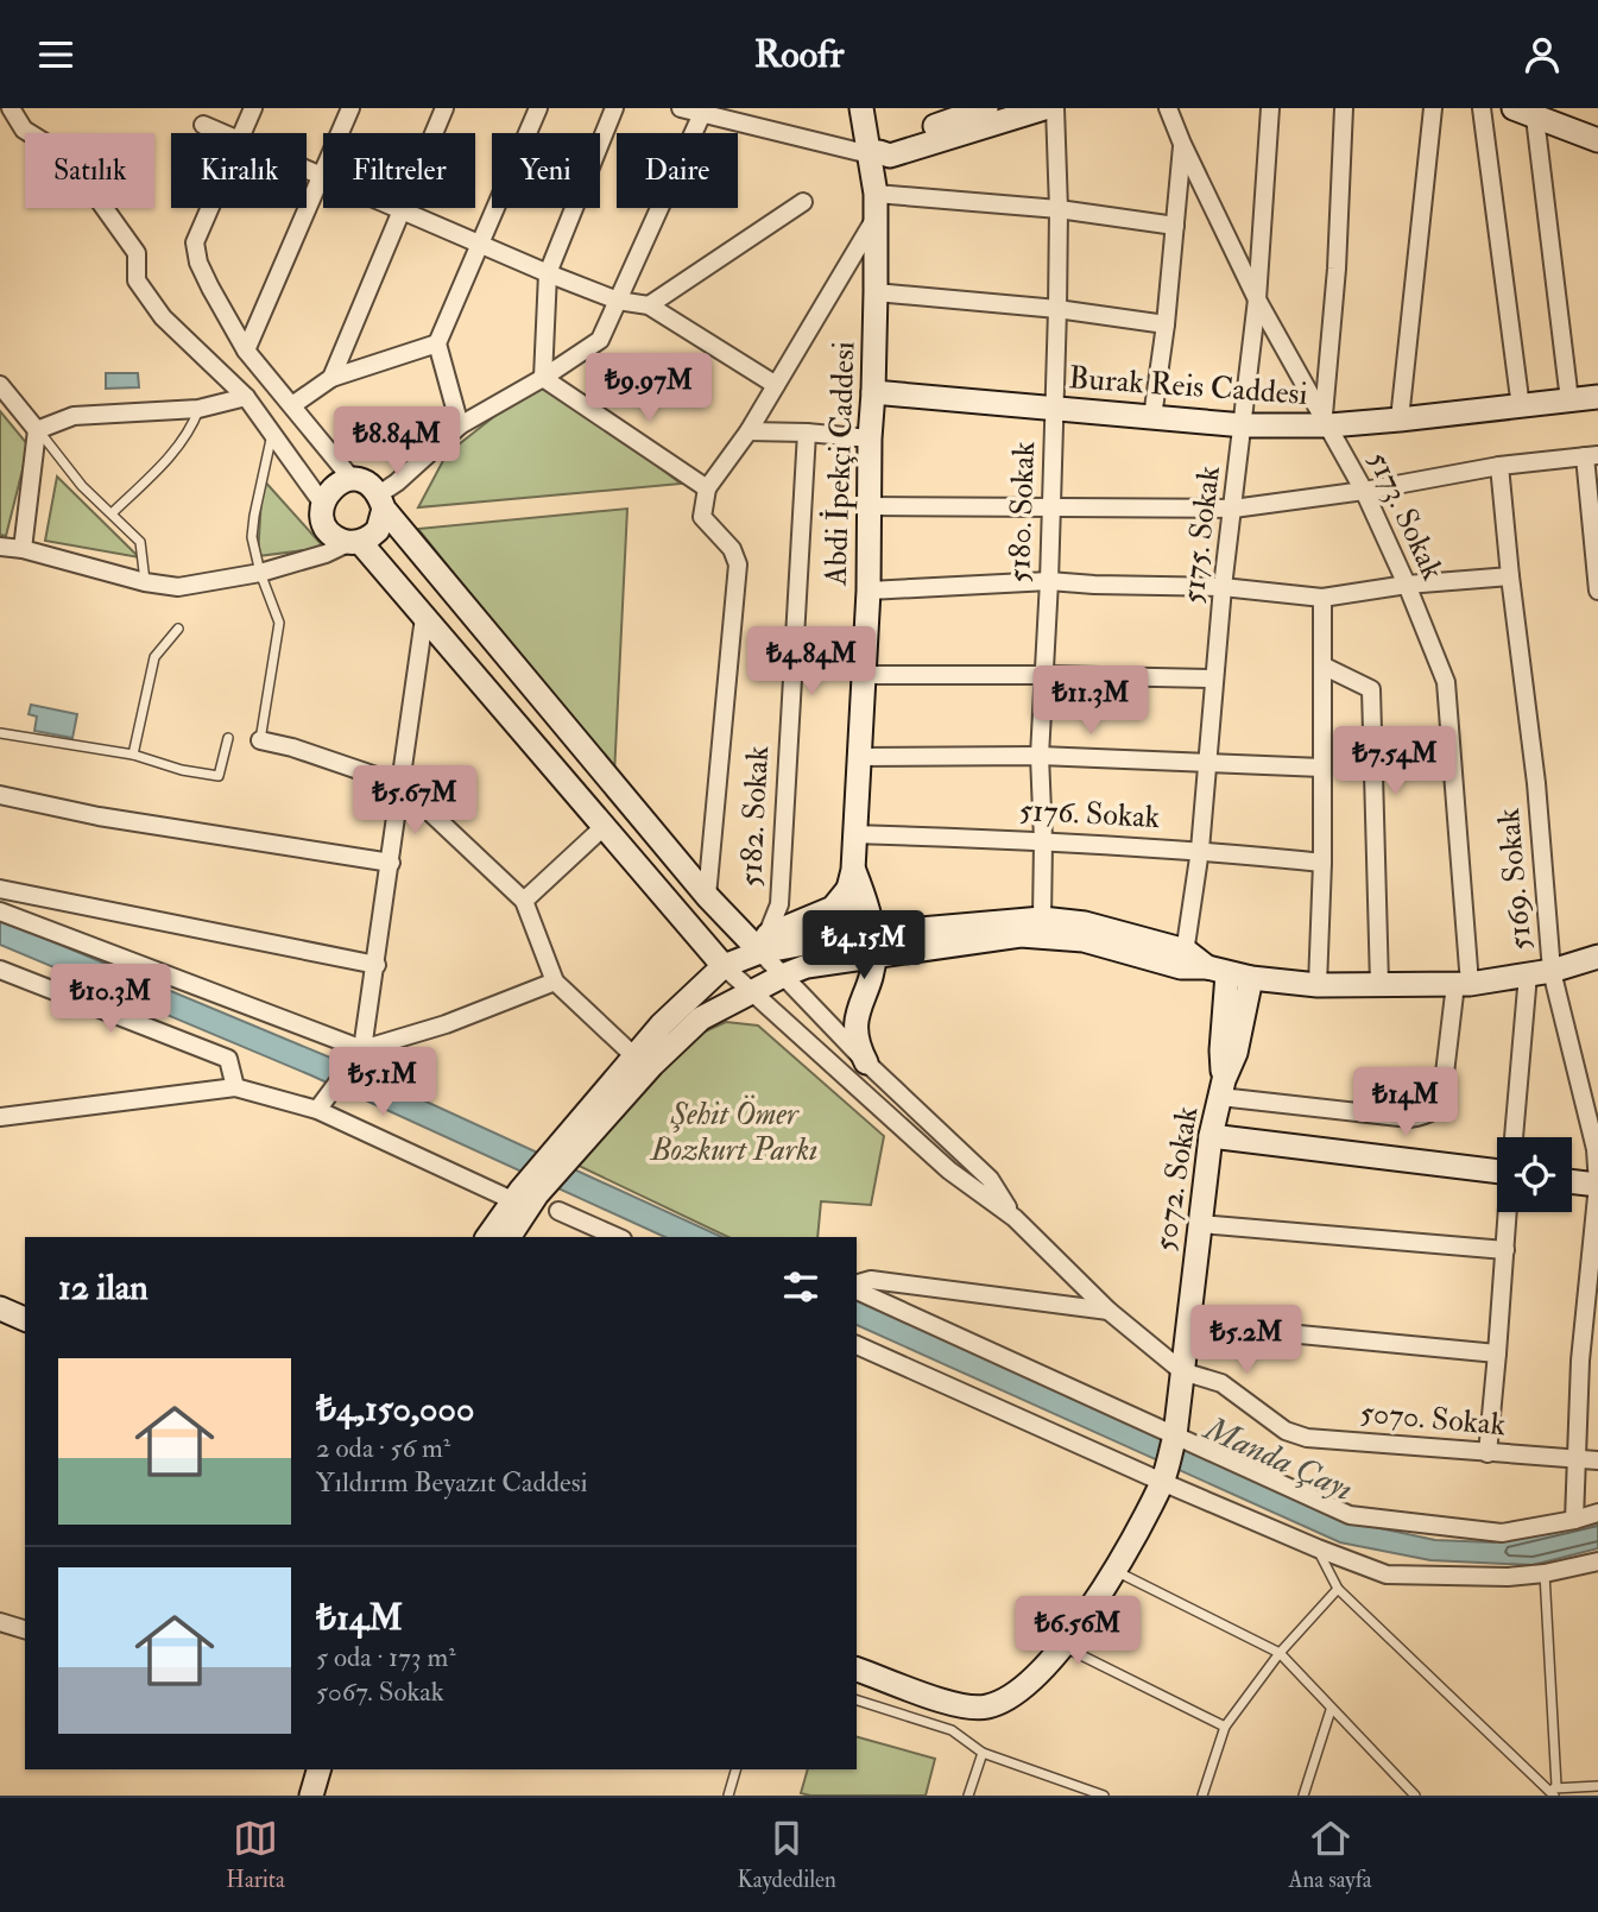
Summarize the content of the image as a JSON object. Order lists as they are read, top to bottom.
{
  "streets": {
    "main road": ["Burak Reis Caddesi", "Abdi İpekçi Caddesi", "5072. Sokak"],
    "street": [
      "5180. Sokak",
      "5173. Sokak",
      "5175. Sokak",
      "5176. Sokak",
      "5182. Sokak",
      "5169. Sokak",
      "5070. Sokak"
    ]
  },
  "crossings": [
    ["Burak Reis Caddesi", "Abdi İpekçi Caddesi"],
    ["Burak Reis Caddesi", "5180. Sokak"],
    ["Burak Reis Caddesi", "5173. Sokak"],
    ["Burak Reis Caddesi", "5175. Sokak"],
    ["Abdi İpekçi Caddesi", "5176. Sokak"],
    ["5180. Sokak", "5176. Sokak"],
    ["5173. Sokak", "5175. Sokak"],
    ["5173. Sokak", "5072. Sokak"],
    ["5175. Sokak", "5176. Sokak"],
    ["5169. Sokak", "5070. Sokak"],
    ["5072. Sokak", "5070. Sokak"]
  ],
  "water": ["Manda Çayı"],
  "parks": ["Şehit Ömer Bozkurt Parkı"],
  "page": {
    "header": "Roofr",
    "chip": [
      "Satılık",
      "Kiralık",
      "Filtreler",
      "Yeni",
      "Daire"
    ],
    "price": [
      "₺9.97M",
      "₺8.84M",
      "₺4.84M",
      "₺11.3M",
      "₺7.54M",
      "₺5.67M",
      "₺4.15M",
      "₺10.3M",
      "₺5.1M",
      "₺14M",
      "₺5.2M",
      "₺6.56M"
    ],
    "heading": "12 ilan",
    "list": [
      {
        "name": "₺4,150,000",
        "note": "2 oda · 56 m² · Yıldırım Beyazıt Caddesi"
      },
      {
        "name": "₺14M",
        "note": "5 oda · 173 m² · 5067. Sokak"
      }
    ],
    "tabs": ["Harita", "Kaydedilen", "Ana sayfa"]
  }
}
